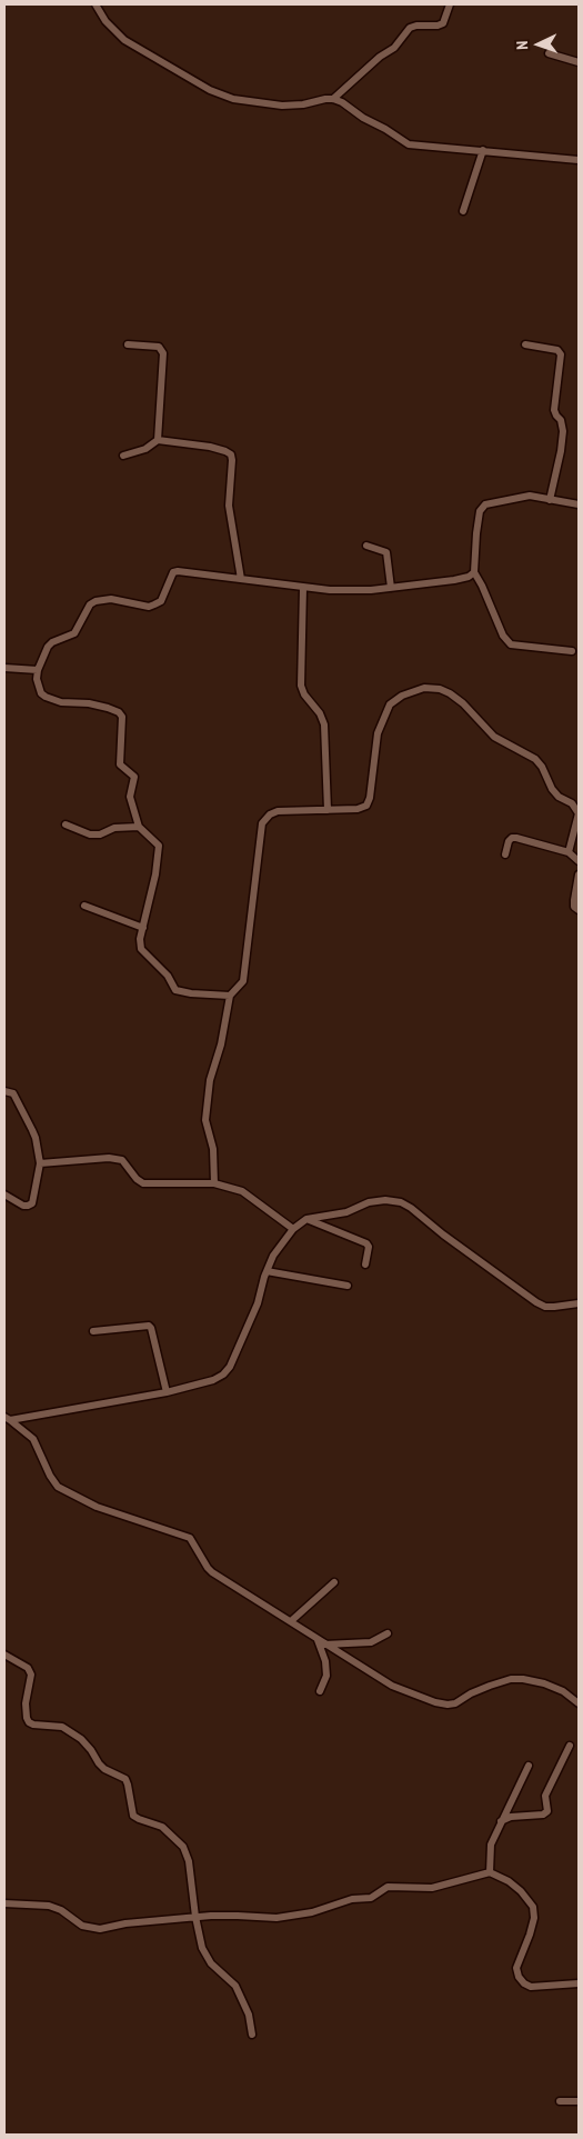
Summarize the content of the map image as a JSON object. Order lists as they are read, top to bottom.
{
  "north": "left"
}
